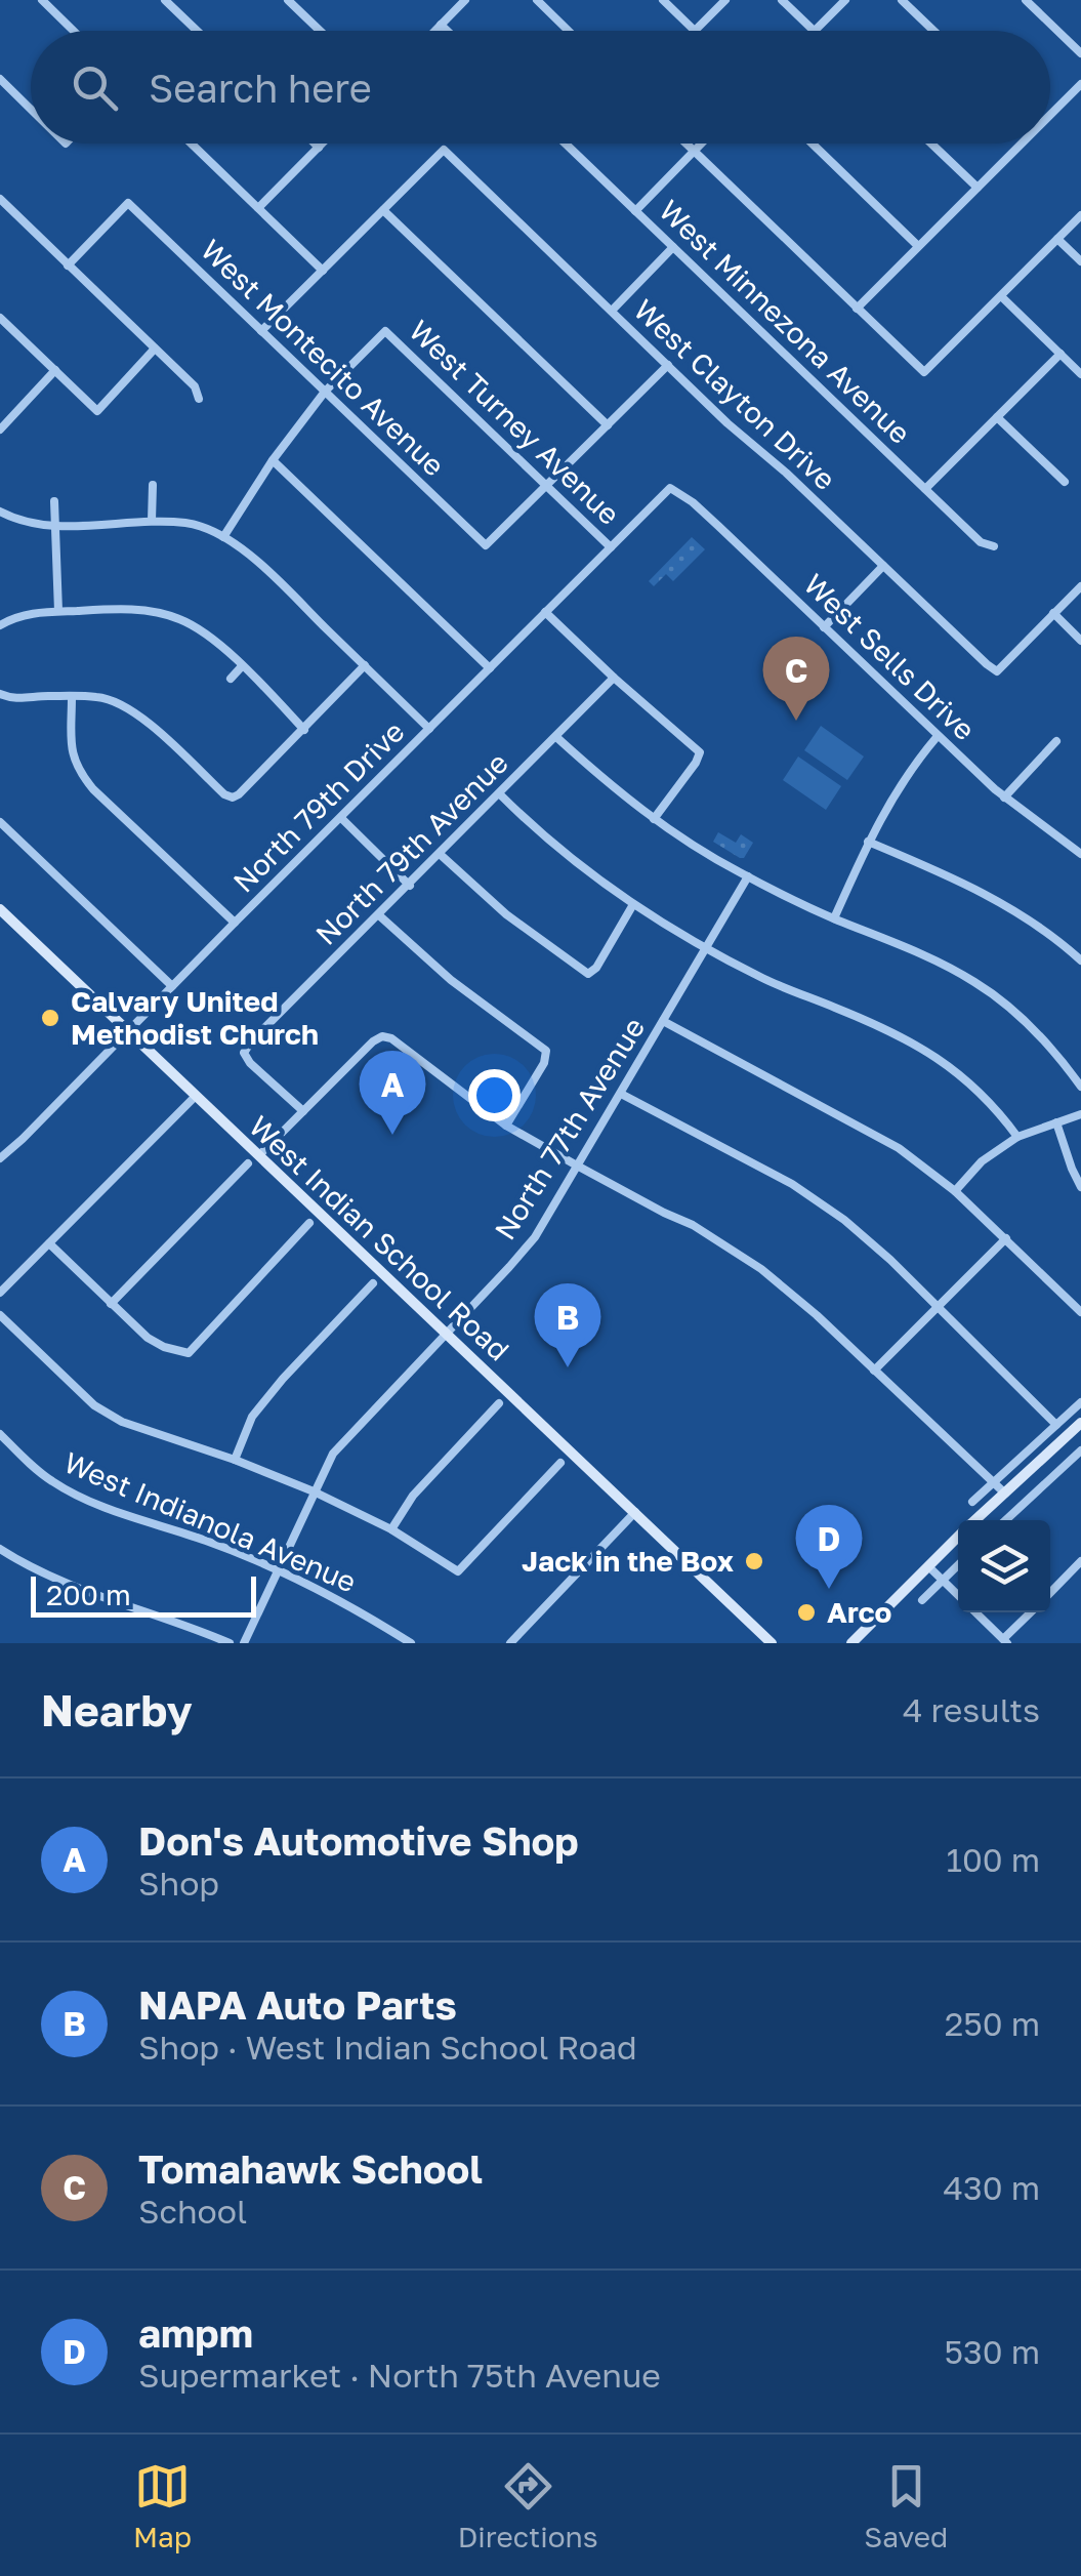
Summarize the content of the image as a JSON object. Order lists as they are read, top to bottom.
{
  "streets": {
    "main road": ["West Indian School Road"],
    "street": [
      "West Minnezona Avenue",
      "West Montecito Avenue",
      "West Clayton Drive",
      "West Turney Avenue",
      "West Sells Drive",
      "North 79th Drive",
      "North 79th Avenue",
      "North 77th Avenue",
      "West Indianola Avenue"
    ]
  },
  "crossings": [
    ["West Montecito Avenue", "West Turney Avenue"],
    ["West Turney Avenue", "North 79th Drive"],
    ["West Sells Drive", "North 79th Drive"],
    ["North 79th Drive", "West Indian School Road"],
    ["North 77th Avenue", "West Indian School Road"],
    ["North 77th Avenue", "West Indianola Avenue"]
  ],
  "places": ["Calvary United Methodist Church", "Jack in the Box", "Arco"],
  "scale_bar": "200 m",
  "page": {
    "search": "Search here",
    "pins": [
      "C",
      "A",
      "B",
      "D"
    ],
    "scale": "200 m",
    "heading": ["Nearby", "4 results"],
    "list": [
      {
        "mark": "A",
        "name": "Don's Automotive Shop",
        "note": "Shop",
        "value": "100 m"
      },
      {
        "mark": "B",
        "name": "NAPA Auto Parts",
        "note": "Shop · West Indian School Road",
        "value": "250 m"
      },
      {
        "mark": "C",
        "name": "Tomahawk School",
        "note": "School",
        "value": "430 m"
      },
      {
        "mark": "D",
        "name": "ampm",
        "note": "Supermarket · North 75th Avenue",
        "value": "530 m"
      }
    ],
    "nav": ["Map", "Directions", "Saved"]
  }
}
